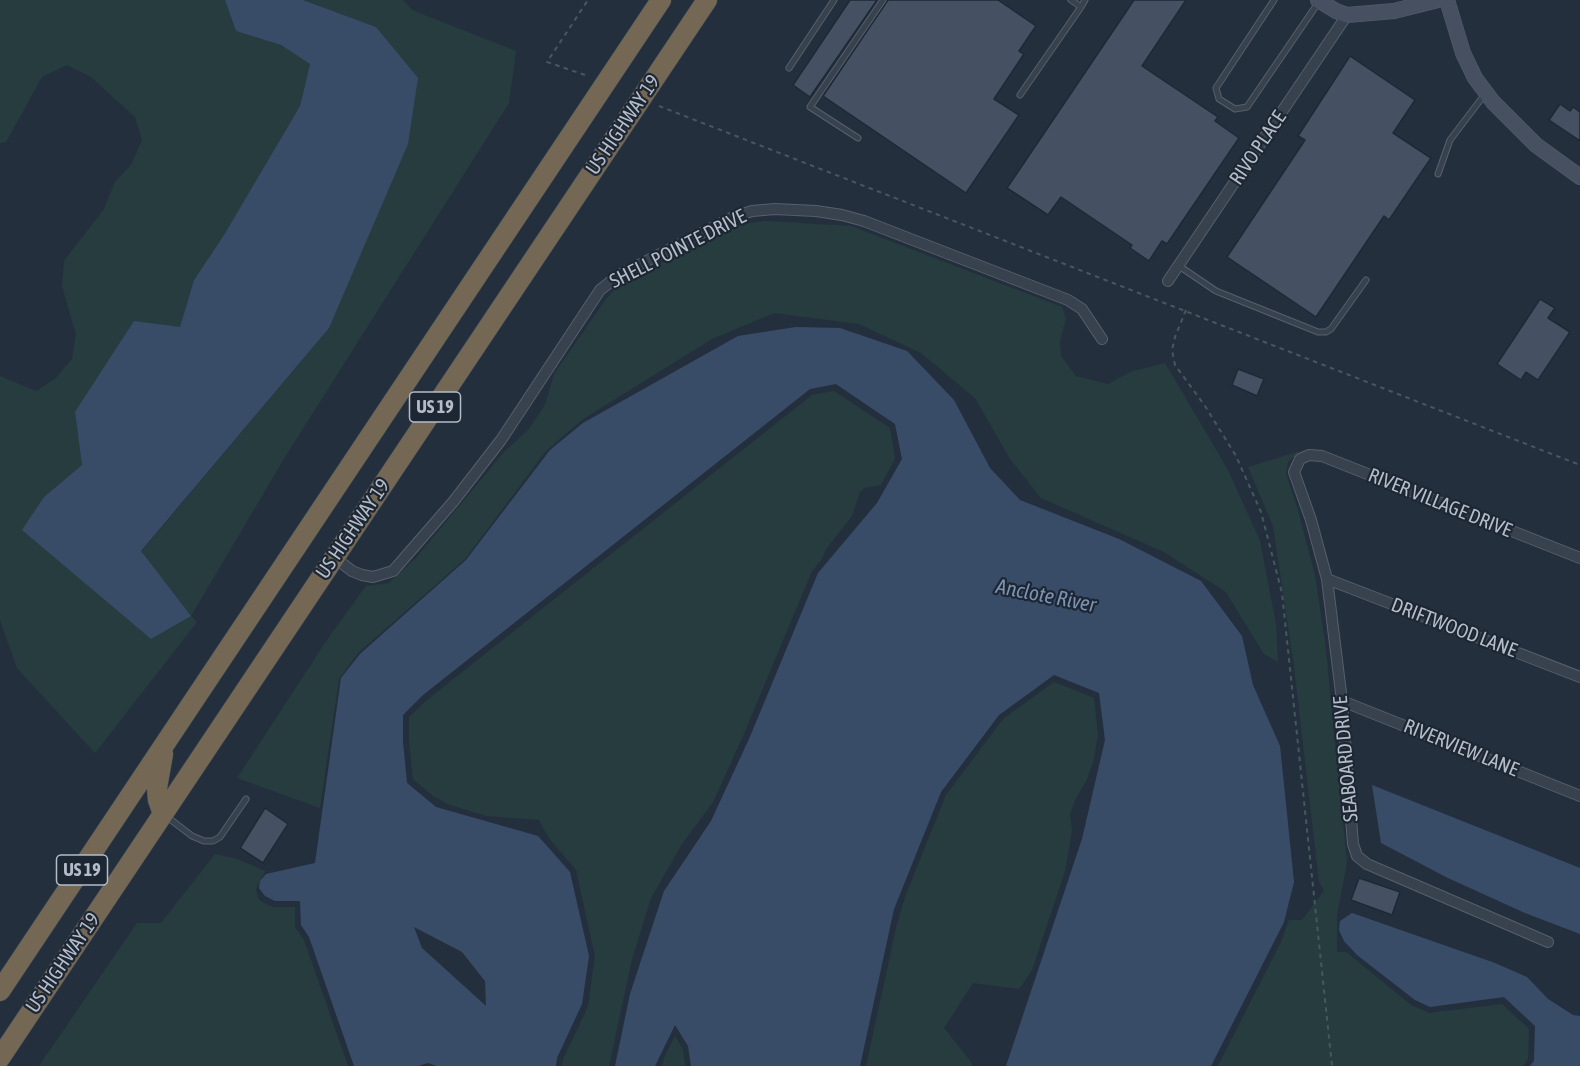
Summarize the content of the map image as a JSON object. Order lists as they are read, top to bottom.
{
  "streets": {
    "highway": ["US HIGHWAY 19", "US 19"],
    "street": [
      "RIVO PLACE",
      "SHELL POINTE DRIVE",
      "RIVER VILLAGE DRIVE",
      "DRIFTWOOD LANE",
      "RIVERVIEW LANE",
      "SEABOARD DRIVE"
    ]
  },
  "crossings": [
    ["US HIGHWAY 19", "SHELL POINTE DRIVE"],
    ["RIVER VILLAGE DRIVE", "SEABOARD DRIVE"],
    ["DRIFTWOOD LANE", "SEABOARD DRIVE"],
    ["RIVERVIEW LANE", "SEABOARD DRIVE"]
  ],
  "water": ["Anclote River"]
}
